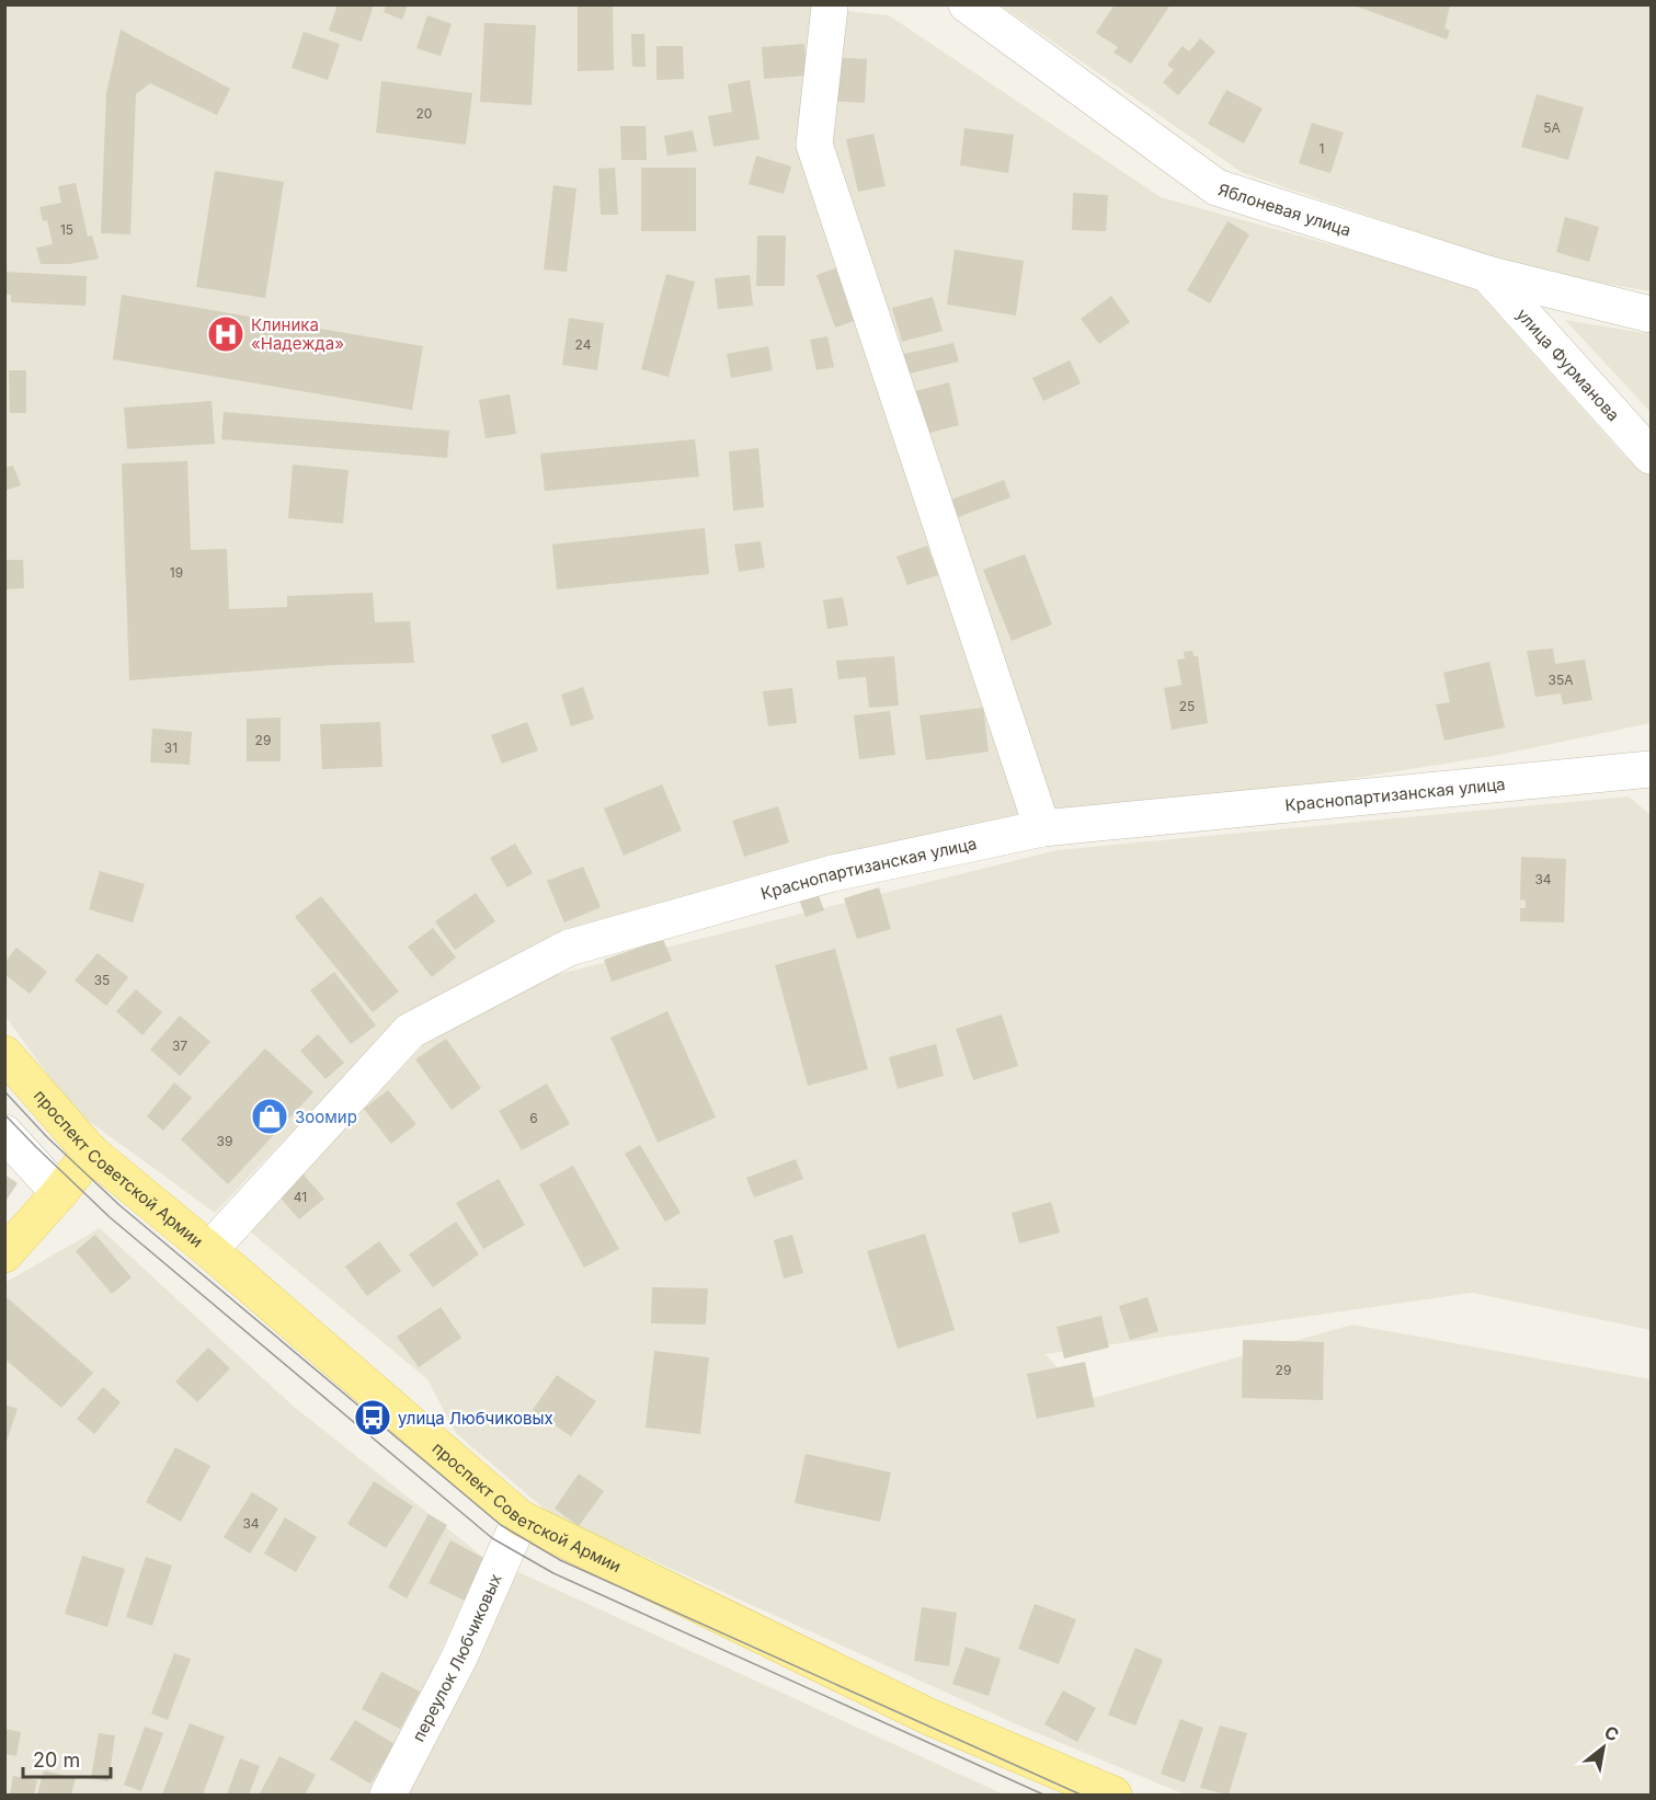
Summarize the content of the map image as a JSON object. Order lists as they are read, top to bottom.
{
  "streets": {
    "main road": ["проспект Советской Армии"],
    "street": [
      "Яблоневая улица",
      "улица Фурманова",
      "Краснопартизанская улица",
      "переулок Любчиковых"
    ]
  },
  "crossings": [
    ["Яблоневая улица", "улица Фурманова"],
    ["Краснопартизанская улица", "проспект Советской Армии"],
    ["проспект Советской Армии", "переулок Любчиковых"]
  ],
  "places": {
    "hospital": ["Клиника «Надежда»"],
    "shop": ["Зоомир"],
    "bus stop": ["улица Любчиковых"]
  },
  "house_numbers": [
    "20",
    "5А",
    "1",
    "15",
    "24",
    "19",
    "35А",
    "25",
    "29",
    "31",
    "34",
    "35",
    "37",
    "6",
    "39",
    "41",
    "29",
    "34"
  ],
  "scale_bar": "20 m",
  "north": "top right"
}
